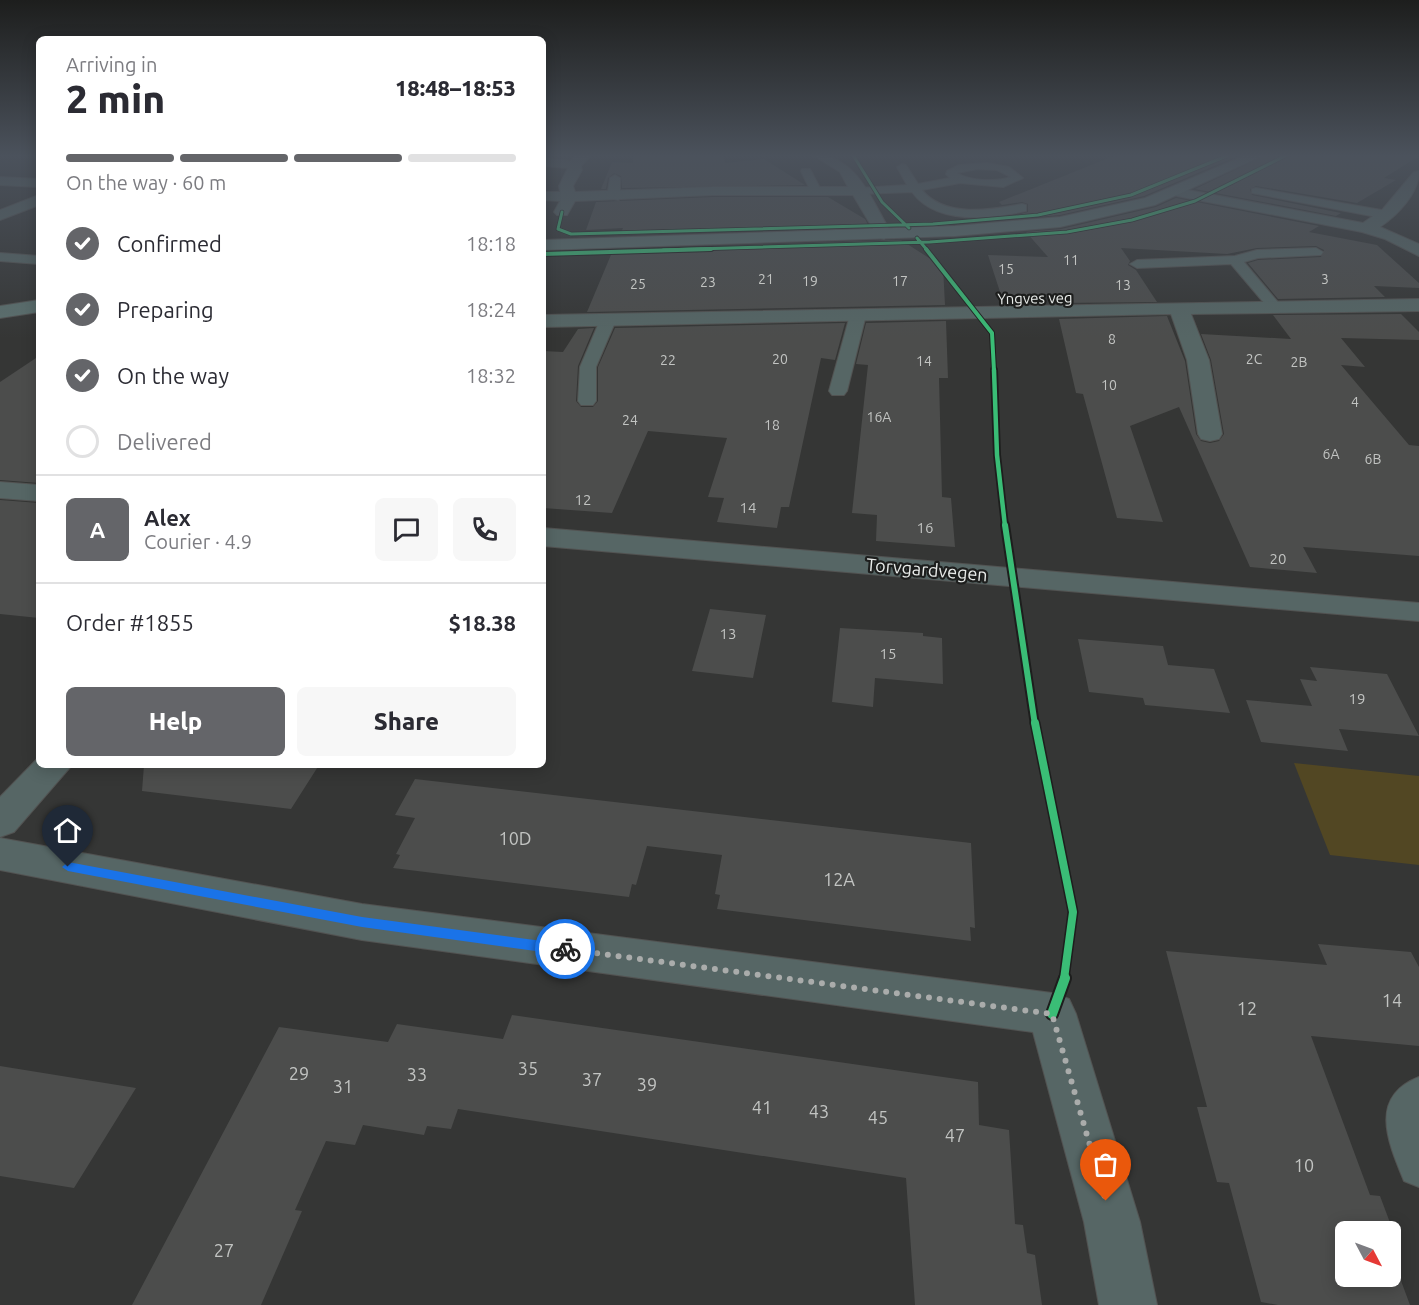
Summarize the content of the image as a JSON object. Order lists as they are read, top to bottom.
{
  "streets": {
    "street": ["Yngves veg", "Torvgardvegen"]
  },
  "house_numbers": [
    "11",
    "15",
    "21",
    "3",
    "19",
    "17",
    "23",
    "25",
    "13",
    "8",
    "20",
    "2C",
    "22",
    "14",
    "2B",
    "10",
    "4",
    "16A",
    "24",
    "18",
    "6A",
    "6B",
    "12",
    "14",
    "16",
    "20",
    "13",
    "15",
    "19",
    "10D",
    "12A",
    "14",
    "12",
    "35",
    "29",
    "33",
    "37",
    "39",
    "31",
    "41",
    "43",
    "45",
    "47",
    "10",
    "27"
  ],
  "north": "bottom right",
  "page": {
    "heading": ["2 min", "Arriving in", "18:48–18:53"],
    "panel": [
      "Alex",
      "Courier · 4.9",
      "Order #1855",
      "$18.38"
    ],
    "bar": "On the way · 60 m",
    "list": [
      ["Confirmed", "18:18"],
      ["Preparing", "18:24"],
      ["On the way", "18:32"],
      "Delivered"
    ],
    "round": "A",
    "buttons": ["Help", "Share"]
  }
}
